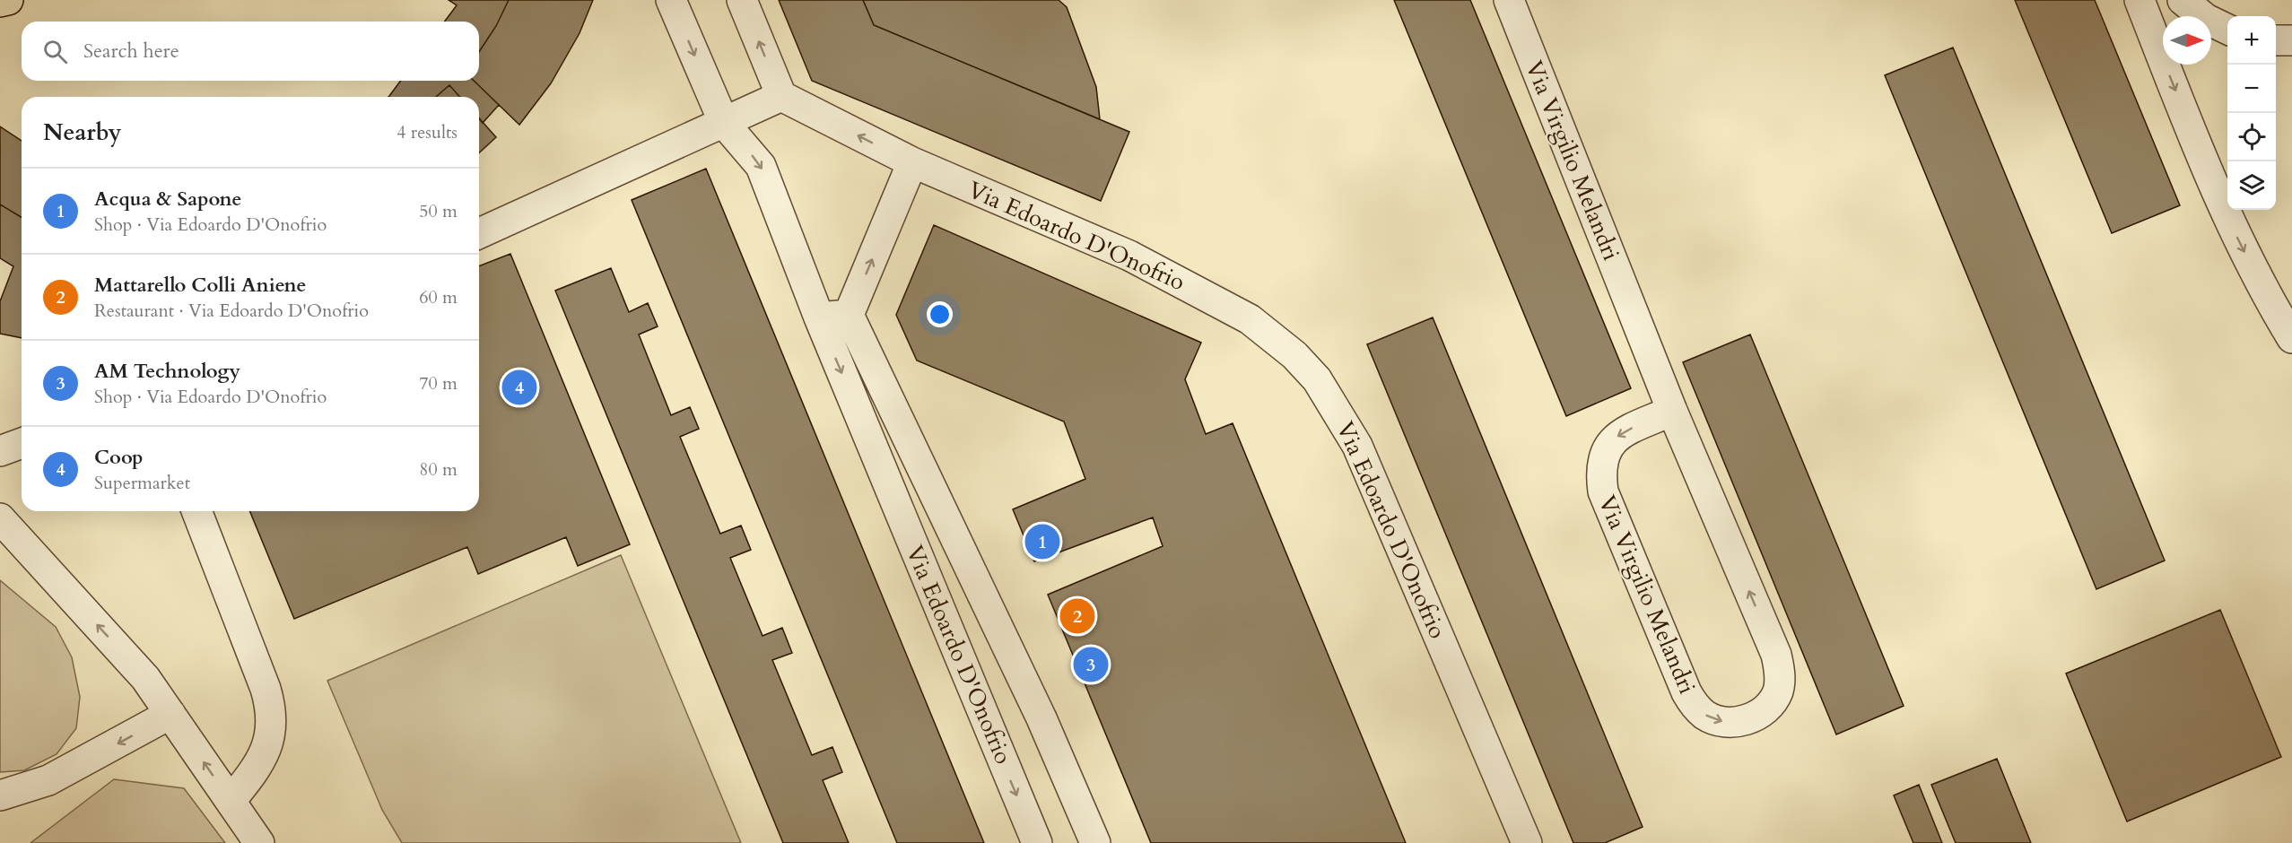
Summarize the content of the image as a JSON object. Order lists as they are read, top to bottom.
{
  "streets": {
    "street": ["Via Virgilio Melandri", "Via Edoardo D'Onofrio"]
  },
  "north": "right",
  "page": {
    "map_buttons": ["+", "−"],
    "search": "Search here",
    "heading": ["Nearby", "4 results"],
    "list": [
      {
        "mark": "1",
        "name": "Acqua & Sapone",
        "note": "Shop · Via Edoardo D'Onofrio",
        "value": "50 m"
      },
      {
        "mark": "2",
        "name": "Mattarello Colli Aniene",
        "note": "Restaurant · Via Edoardo D'Onofrio",
        "value": "60 m"
      },
      {
        "mark": "3",
        "name": "AM Technology",
        "note": "Shop · Via Edoardo D'Onofrio",
        "value": "70 m"
      },
      {
        "mark": "4",
        "name": "Coop",
        "note": "Supermarket",
        "value": "80 m"
      }
    ],
    "pins": [
      "4",
      "1",
      "2",
      "3"
    ]
  }
}
